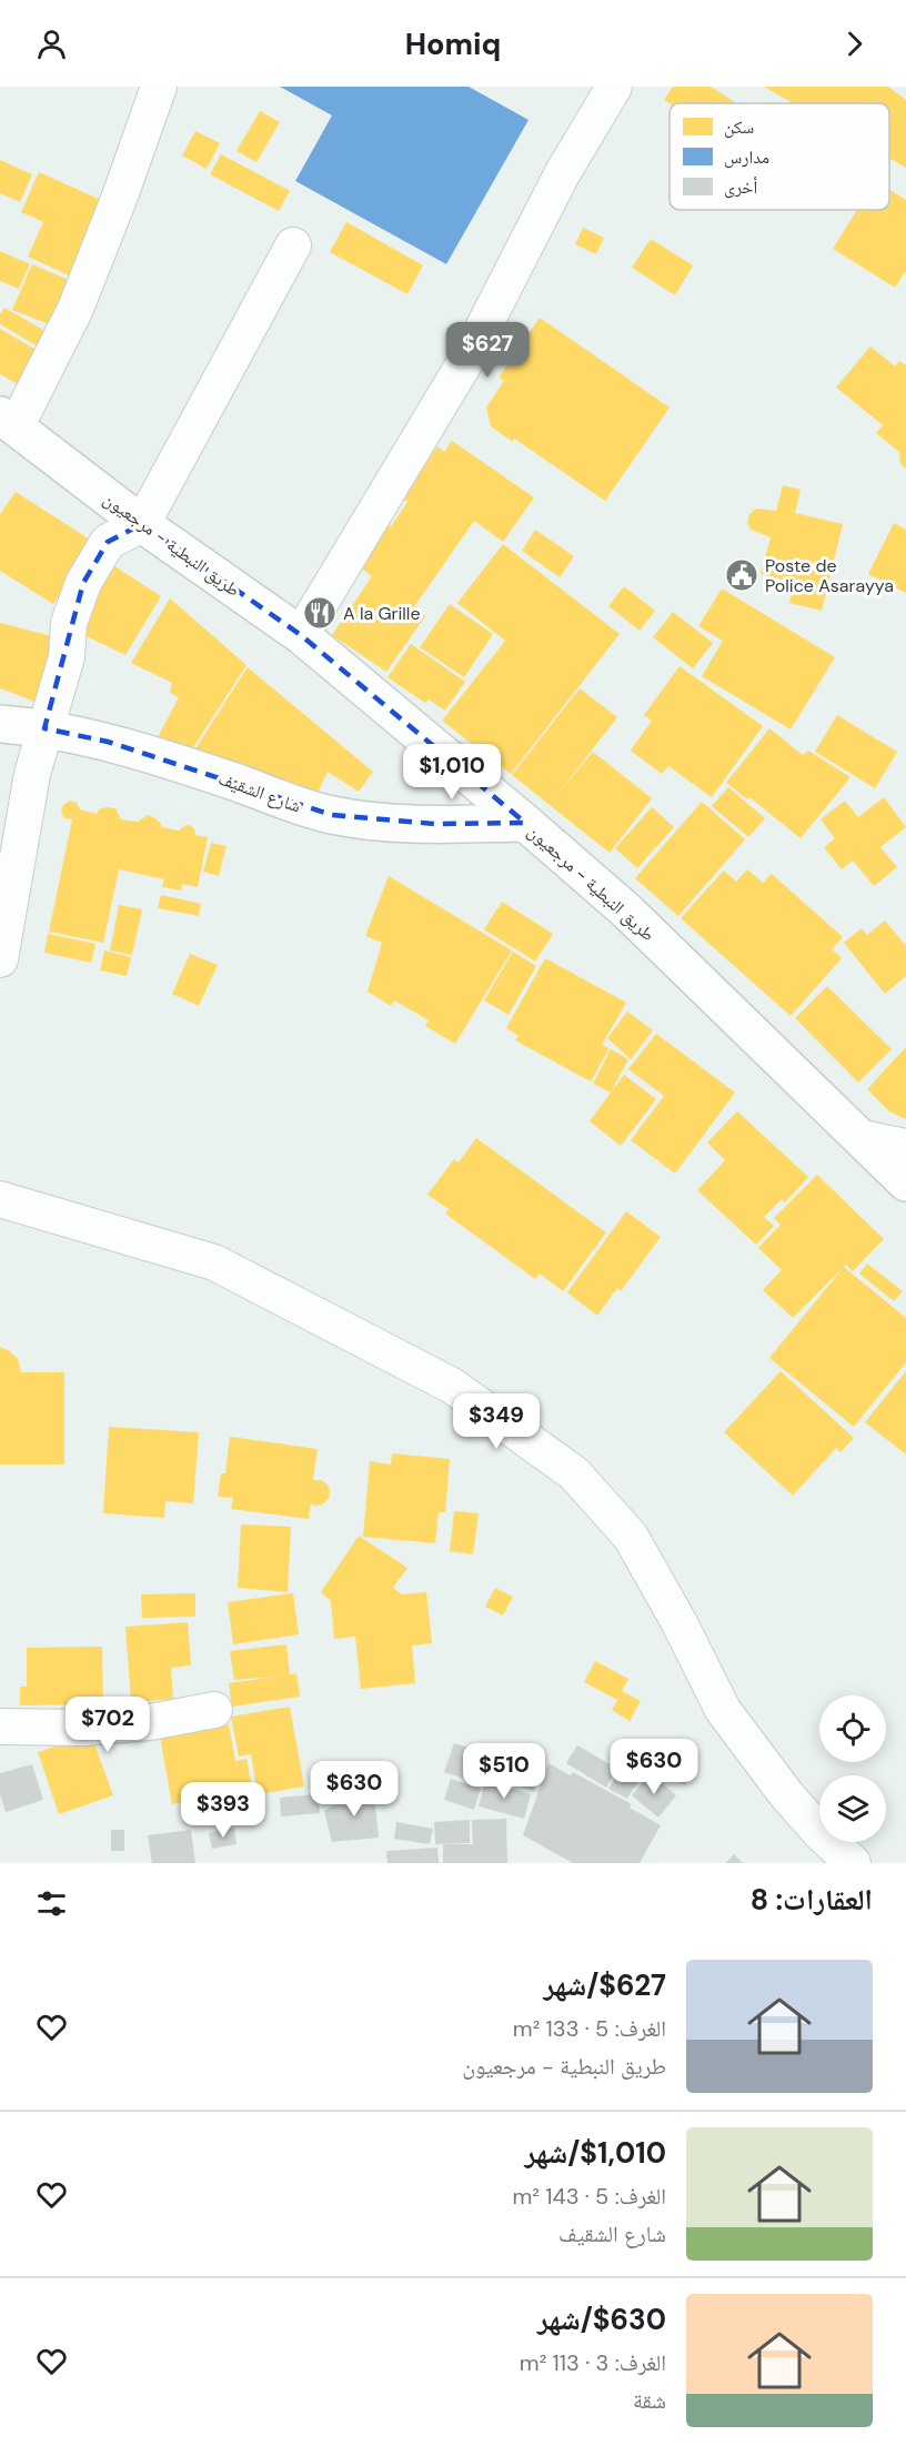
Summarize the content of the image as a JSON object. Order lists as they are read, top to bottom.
{
  "streets": {
    "main road": ["طريق النبطية - مرجعيون", "شارع الشقيف"]
  },
  "crossings": [
    ["طريق النبطية - مرجعيون", "شارع الشقيف"]
  ],
  "places": {
    "public building": ["Poste de Police Asarayya"],
    "restaurant": ["A la Grille"]
  },
  "legend": ["سكن", "مدارس", "أخرى"],
  "page": {
    "header": "Homiq",
    "price": [
      "$627",
      "$1,010",
      "$349",
      "$702",
      "$630",
      "$510",
      "$630",
      "$393"
    ],
    "heading": "العقارات: 8",
    "list": [
      {
        "name": "$627/شهر",
        "note": "الغرف: 5 · 133 m² · طريق النبطية - مرجعيون"
      },
      {
        "name": "$1,010/شهر",
        "note": "الغرف: 5 · 143 m² · شارع الشقيف"
      },
      {
        "name": "$630/شهر",
        "note": "الغرف: 3 · 113 m² · شقة"
      }
    ]
  }
}
